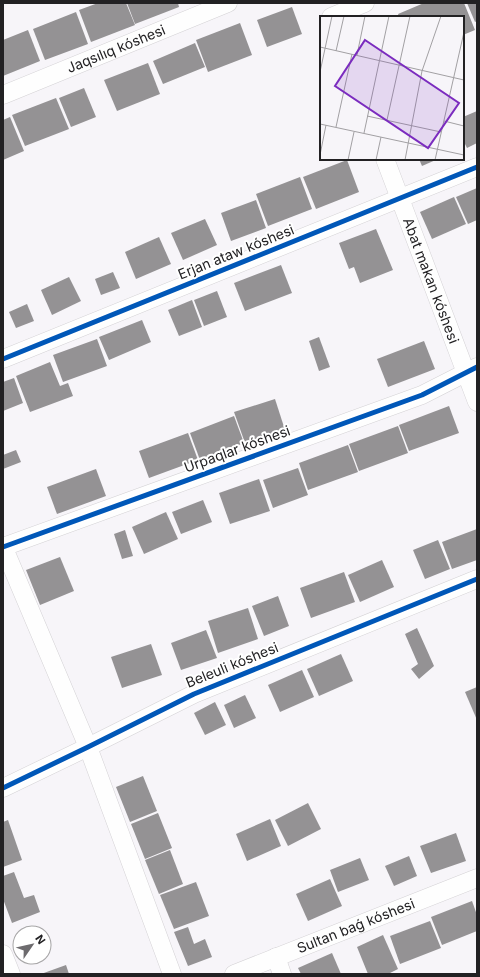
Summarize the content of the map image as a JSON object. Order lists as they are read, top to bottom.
{
  "streets": {
    "street": [
      "Jaqsılıq kóshesi",
      "Erjan ataw kóshesi",
      "Abat makan kóshesi",
      "Urpaqlar kóshesi",
      "Beleuli kóshesi",
      "Sultan baǵ kóshesi"
    ]
  },
  "crossings": [
    ["Erjan ataw kóshesi", "Abat makan kóshesi"],
    ["Abat makan kóshesi", "Urpaqlar kóshesi"]
  ],
  "north": "top right"
}
